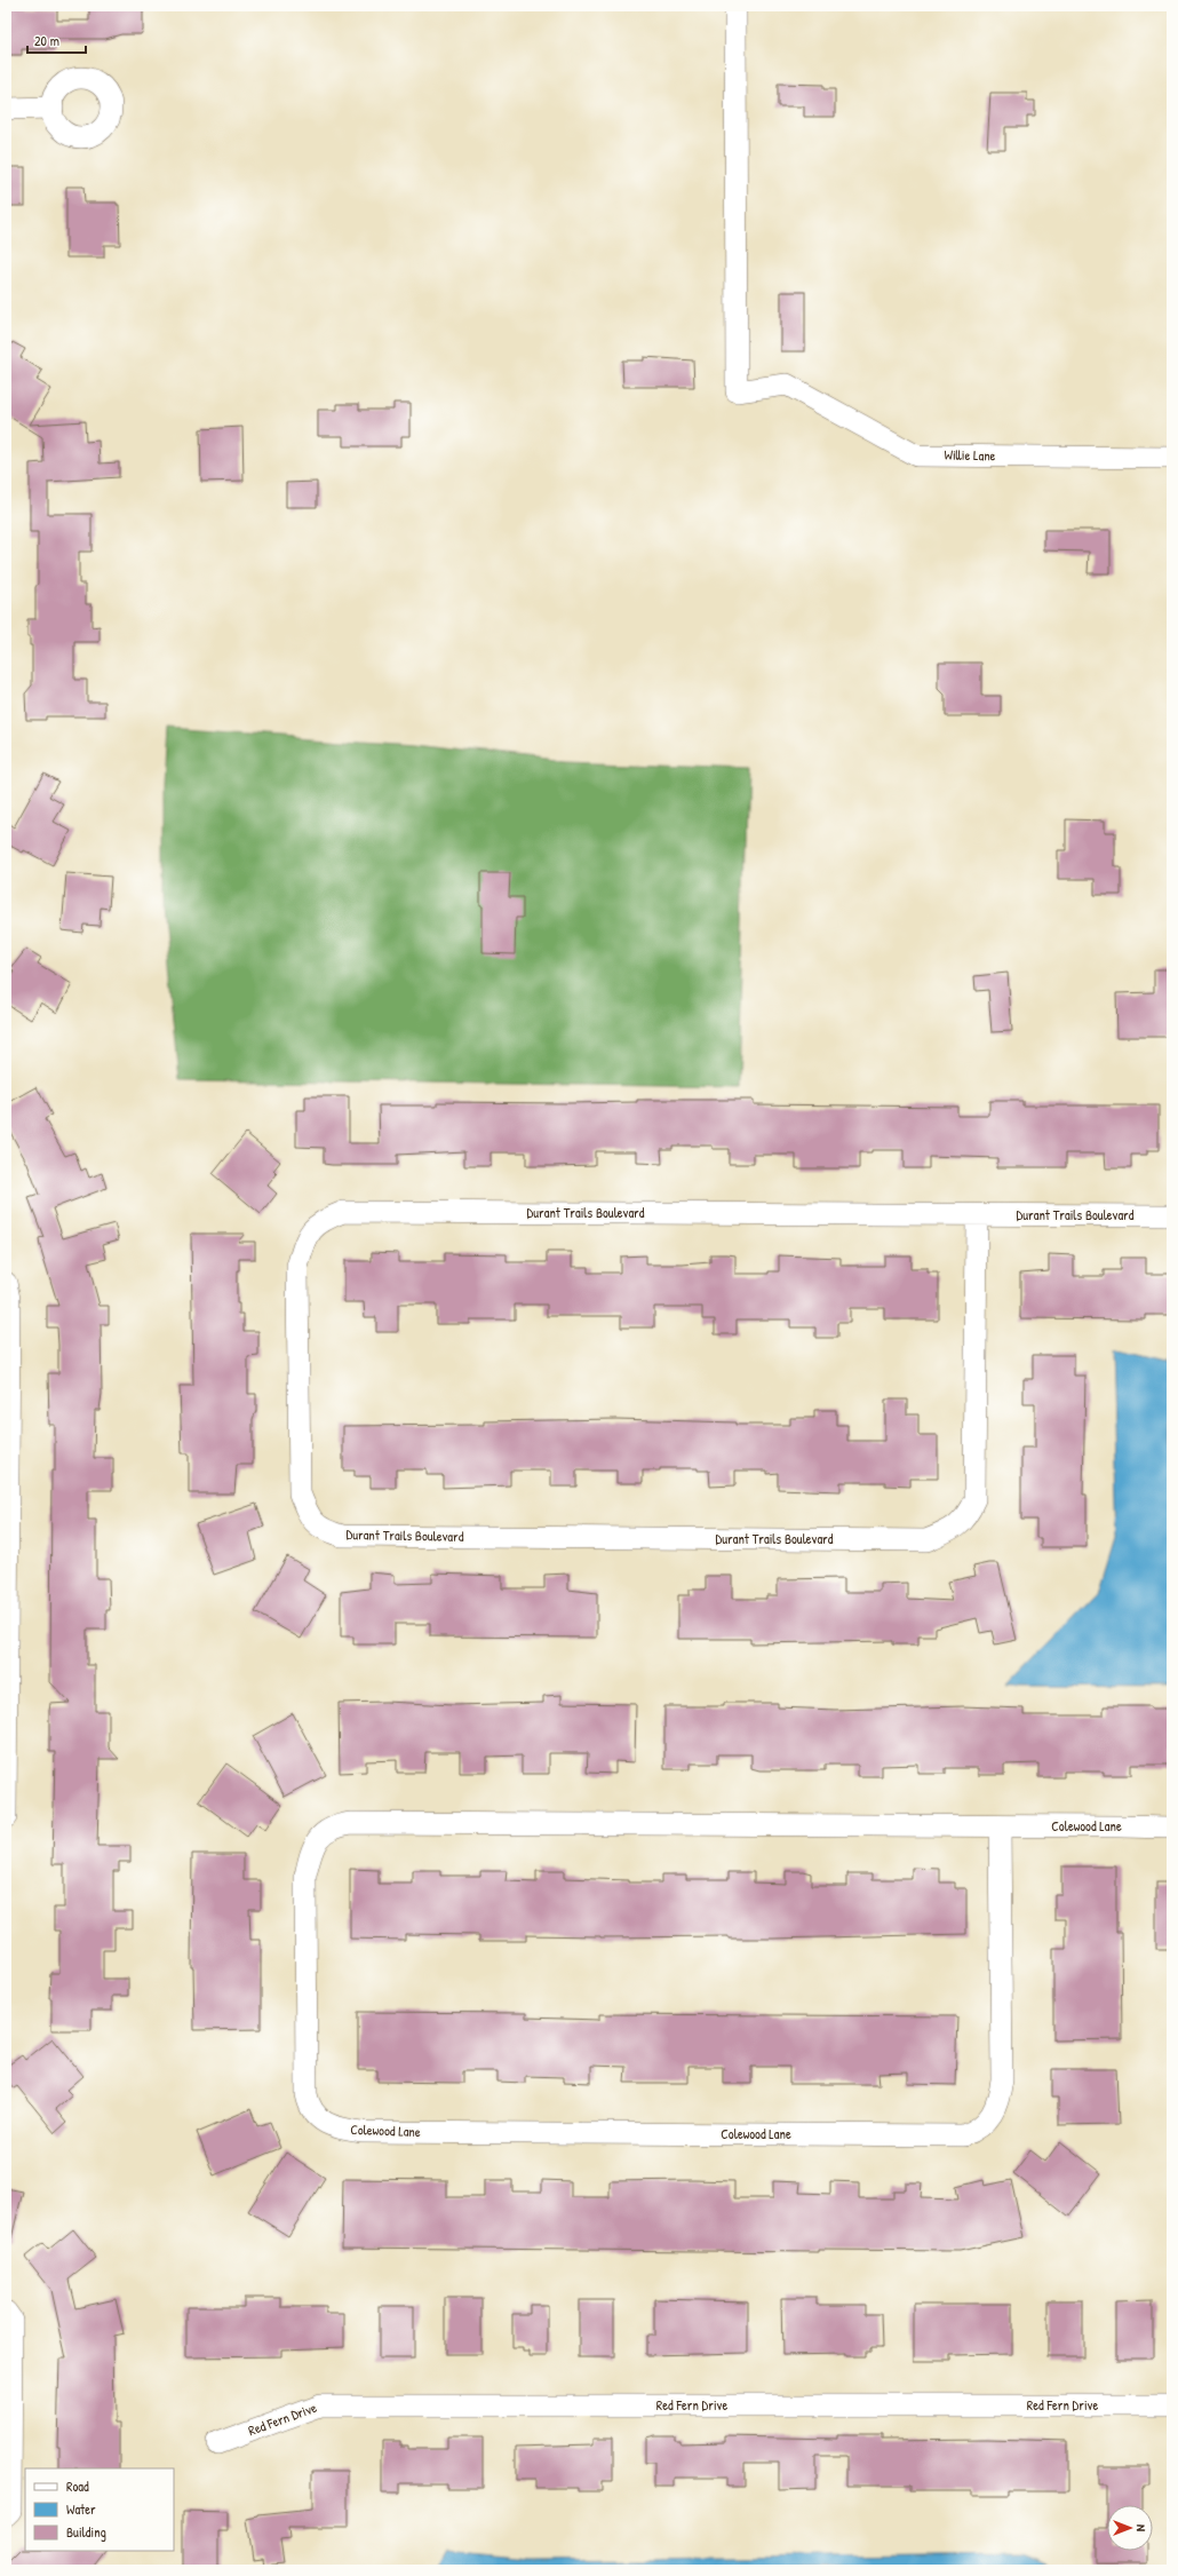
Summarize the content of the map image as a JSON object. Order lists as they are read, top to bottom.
{
  "streets": {
    "street": [
      "Willie Lane",
      "Durant Trails Boulevard",
      "Colewood Lane",
      "Red Fern Drive"
    ]
  },
  "legend": ["Road", "Water", "Building"],
  "scale_bar": "20 m",
  "north": "right"
}
